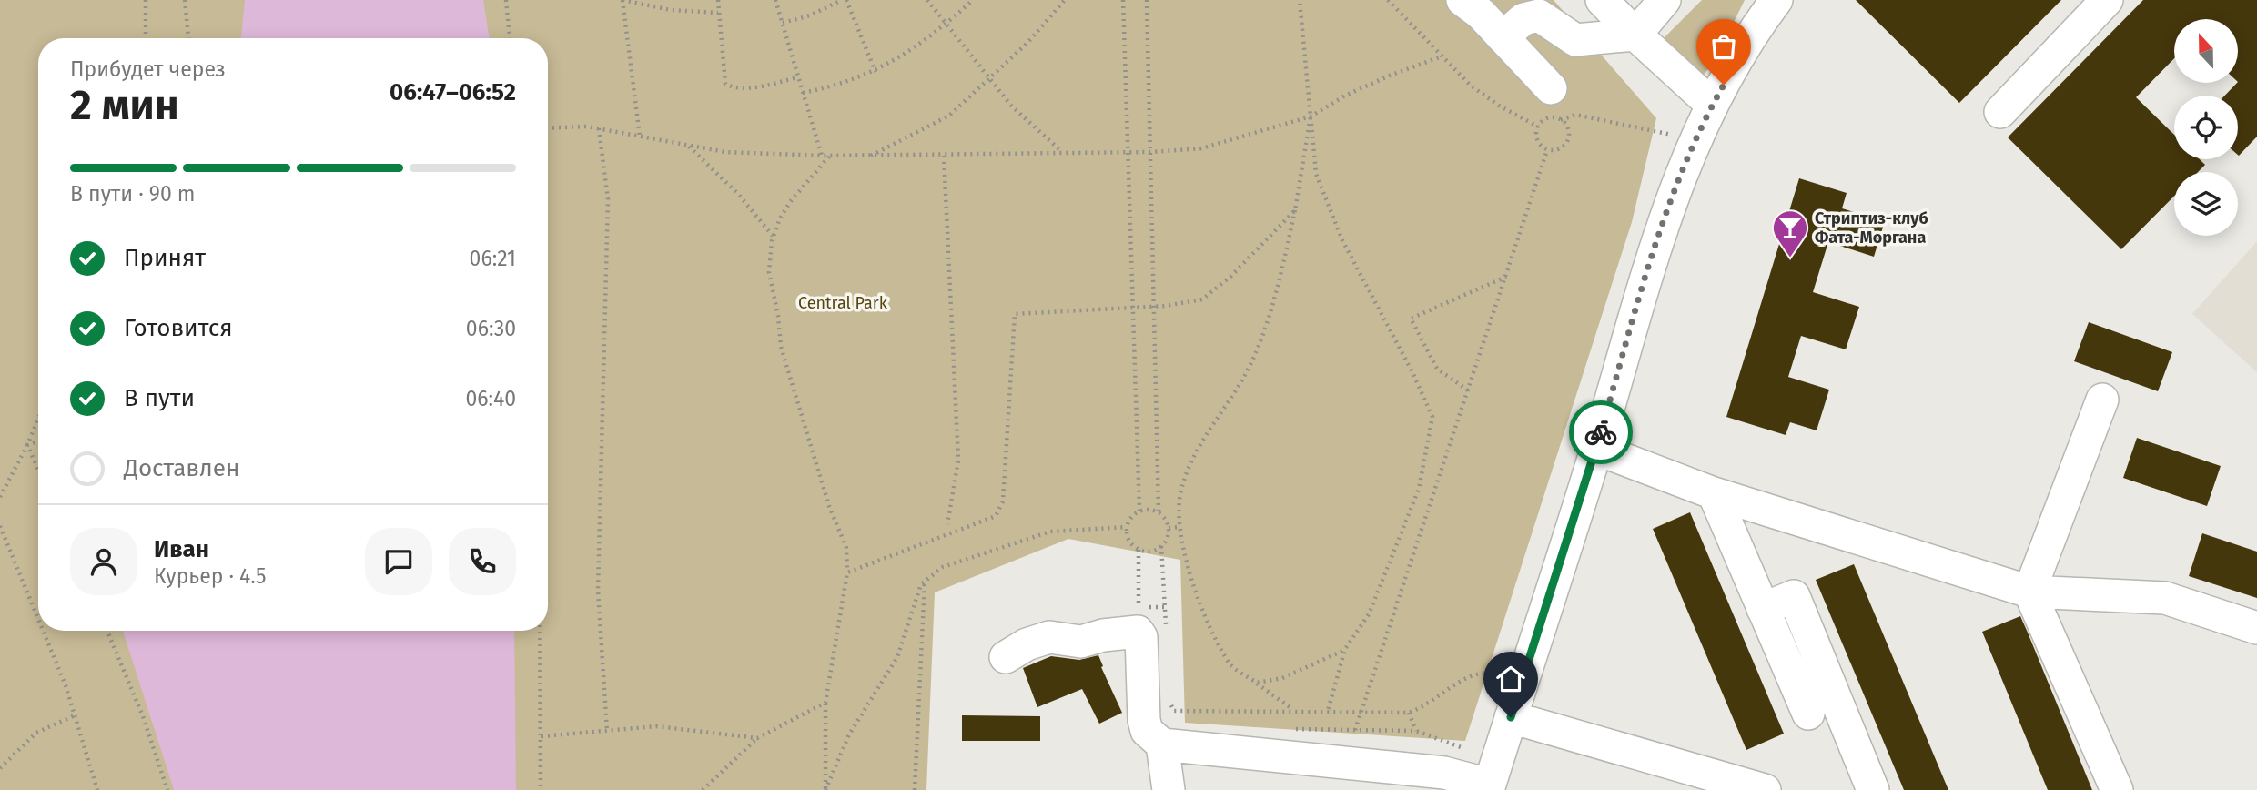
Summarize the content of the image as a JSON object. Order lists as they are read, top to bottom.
{
  "parks": ["Central Park"],
  "places": {
    "bar": ["Стриптиз-клуб Фата-Моргана"]
  },
  "north": "top",
  "page": {
    "heading": ["2 мин", "Прибудет через", "06:47–06:52"],
    "panel": ["Иван", "Курьер · 4.5"],
    "bar": "В пути · 90 m",
    "list": [
      ["Принят", "06:21"],
      ["Готовится", "06:30"],
      ["В пути", "06:40"],
      "Доставлен"
    ]
  }
}
